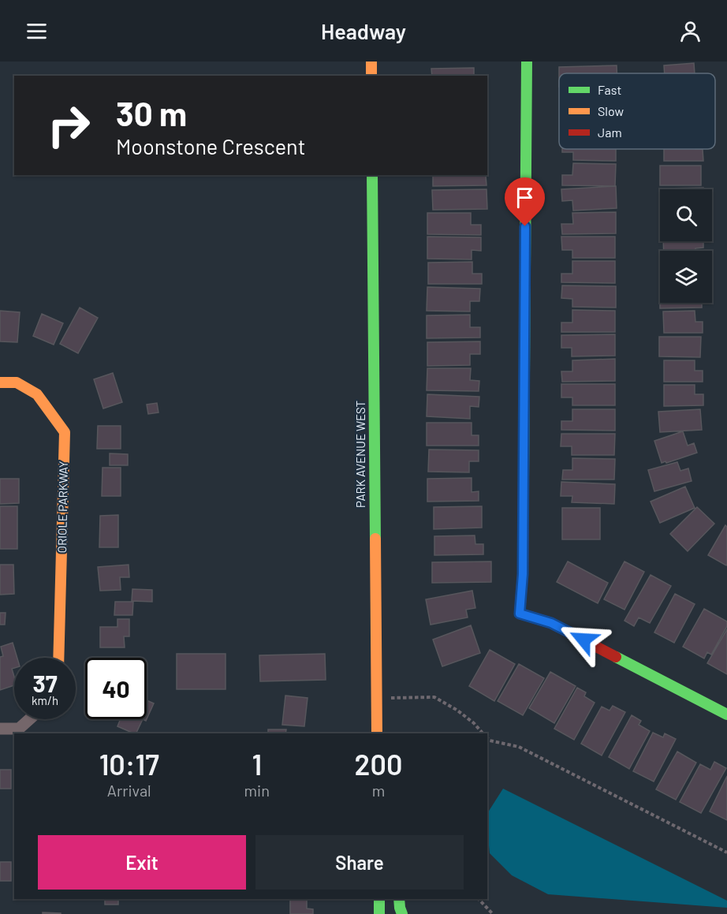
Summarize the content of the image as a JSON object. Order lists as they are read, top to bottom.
{
  "streets": {
    "street": ["PARK AVENUE WEST", "ORIOLE PARKWAY"]
  },
  "legend": ["Fast", "Slow", "Jam"],
  "page": {
    "header": "Headway",
    "turn": ["30 m", "Moonstone Crescent"],
    "speed": "37 km/h",
    "limit": "40",
    "eta": [
      "10:17",
      "Arrival",
      "1",
      "min",
      "200",
      "m"
    ],
    "buttons": ["Exit", "Share"]
  }
}
